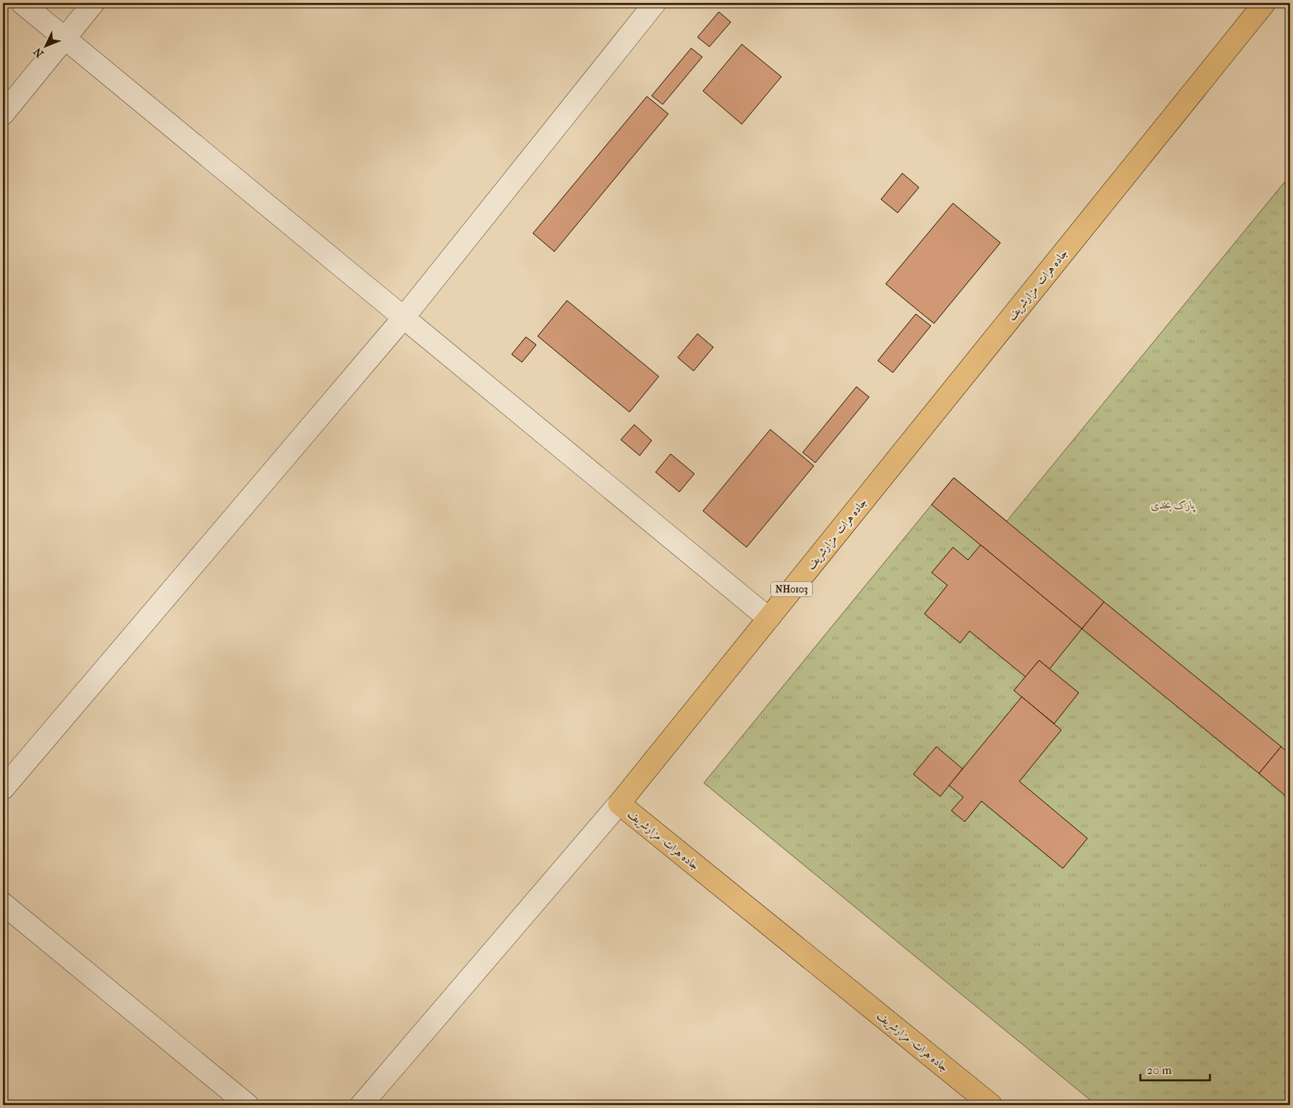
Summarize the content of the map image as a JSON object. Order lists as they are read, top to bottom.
{
  "streets": {
    "highway": ["جاده هرات- مزارشریف", "NH0103"]
  },
  "parks": ["پارک بخدی"],
  "scale_bar": "20 m",
  "north": "bottom left"
}
